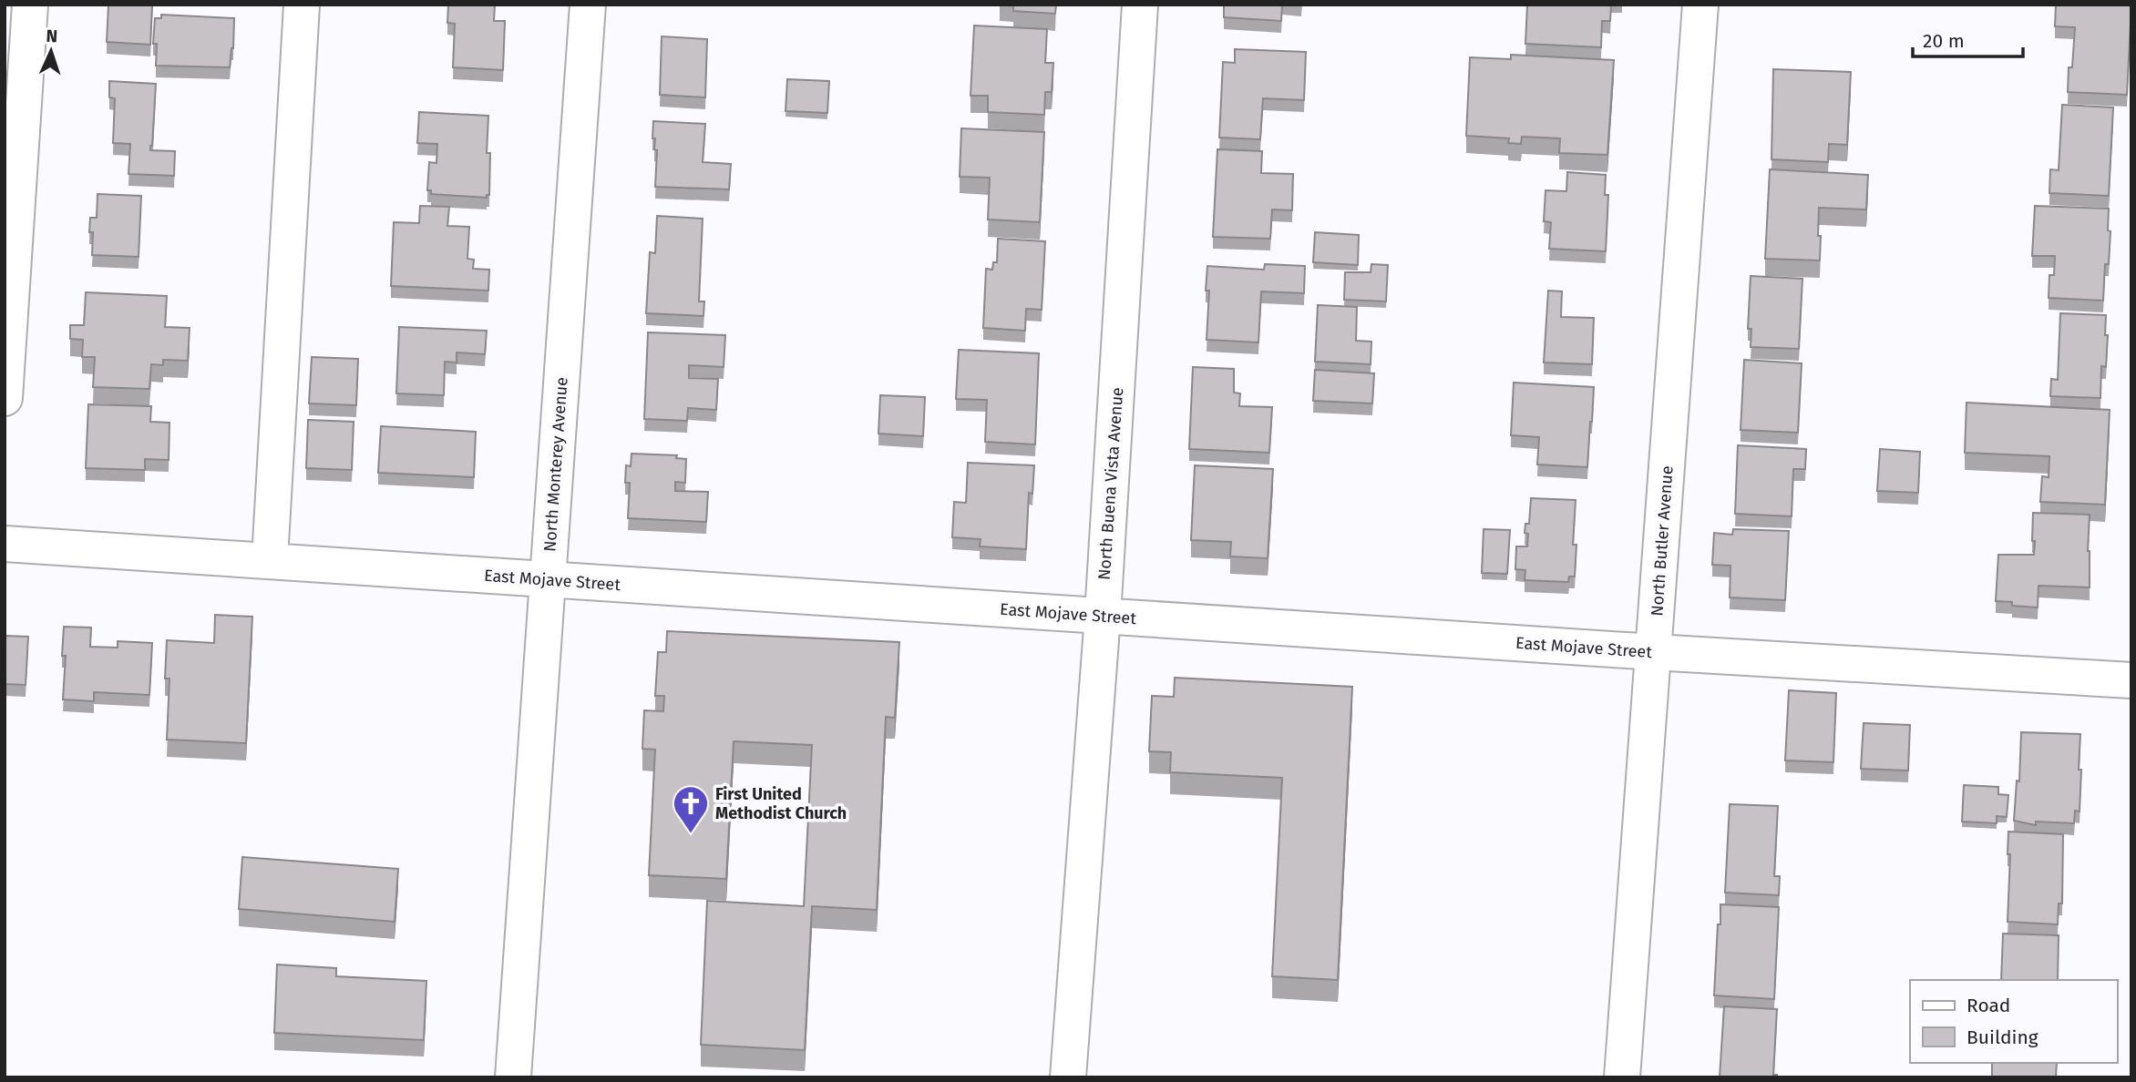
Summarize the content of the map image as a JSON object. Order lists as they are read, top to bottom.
{
  "streets": {
    "street": [
      "North Monterey Avenue",
      "North Buena Vista Avenue",
      "North Butler Avenue",
      "East Mojave Street"
    ]
  },
  "crossings": [
    ["North Monterey Avenue", "East Mojave Street"],
    ["North Buena Vista Avenue", "East Mojave Street"],
    ["North Butler Avenue", "East Mojave Street"]
  ],
  "places": {
    "church": ["First United Methodist Church"]
  },
  "legend": ["Road", "Building"],
  "scale_bar": "20 m",
  "north": "top"
}
